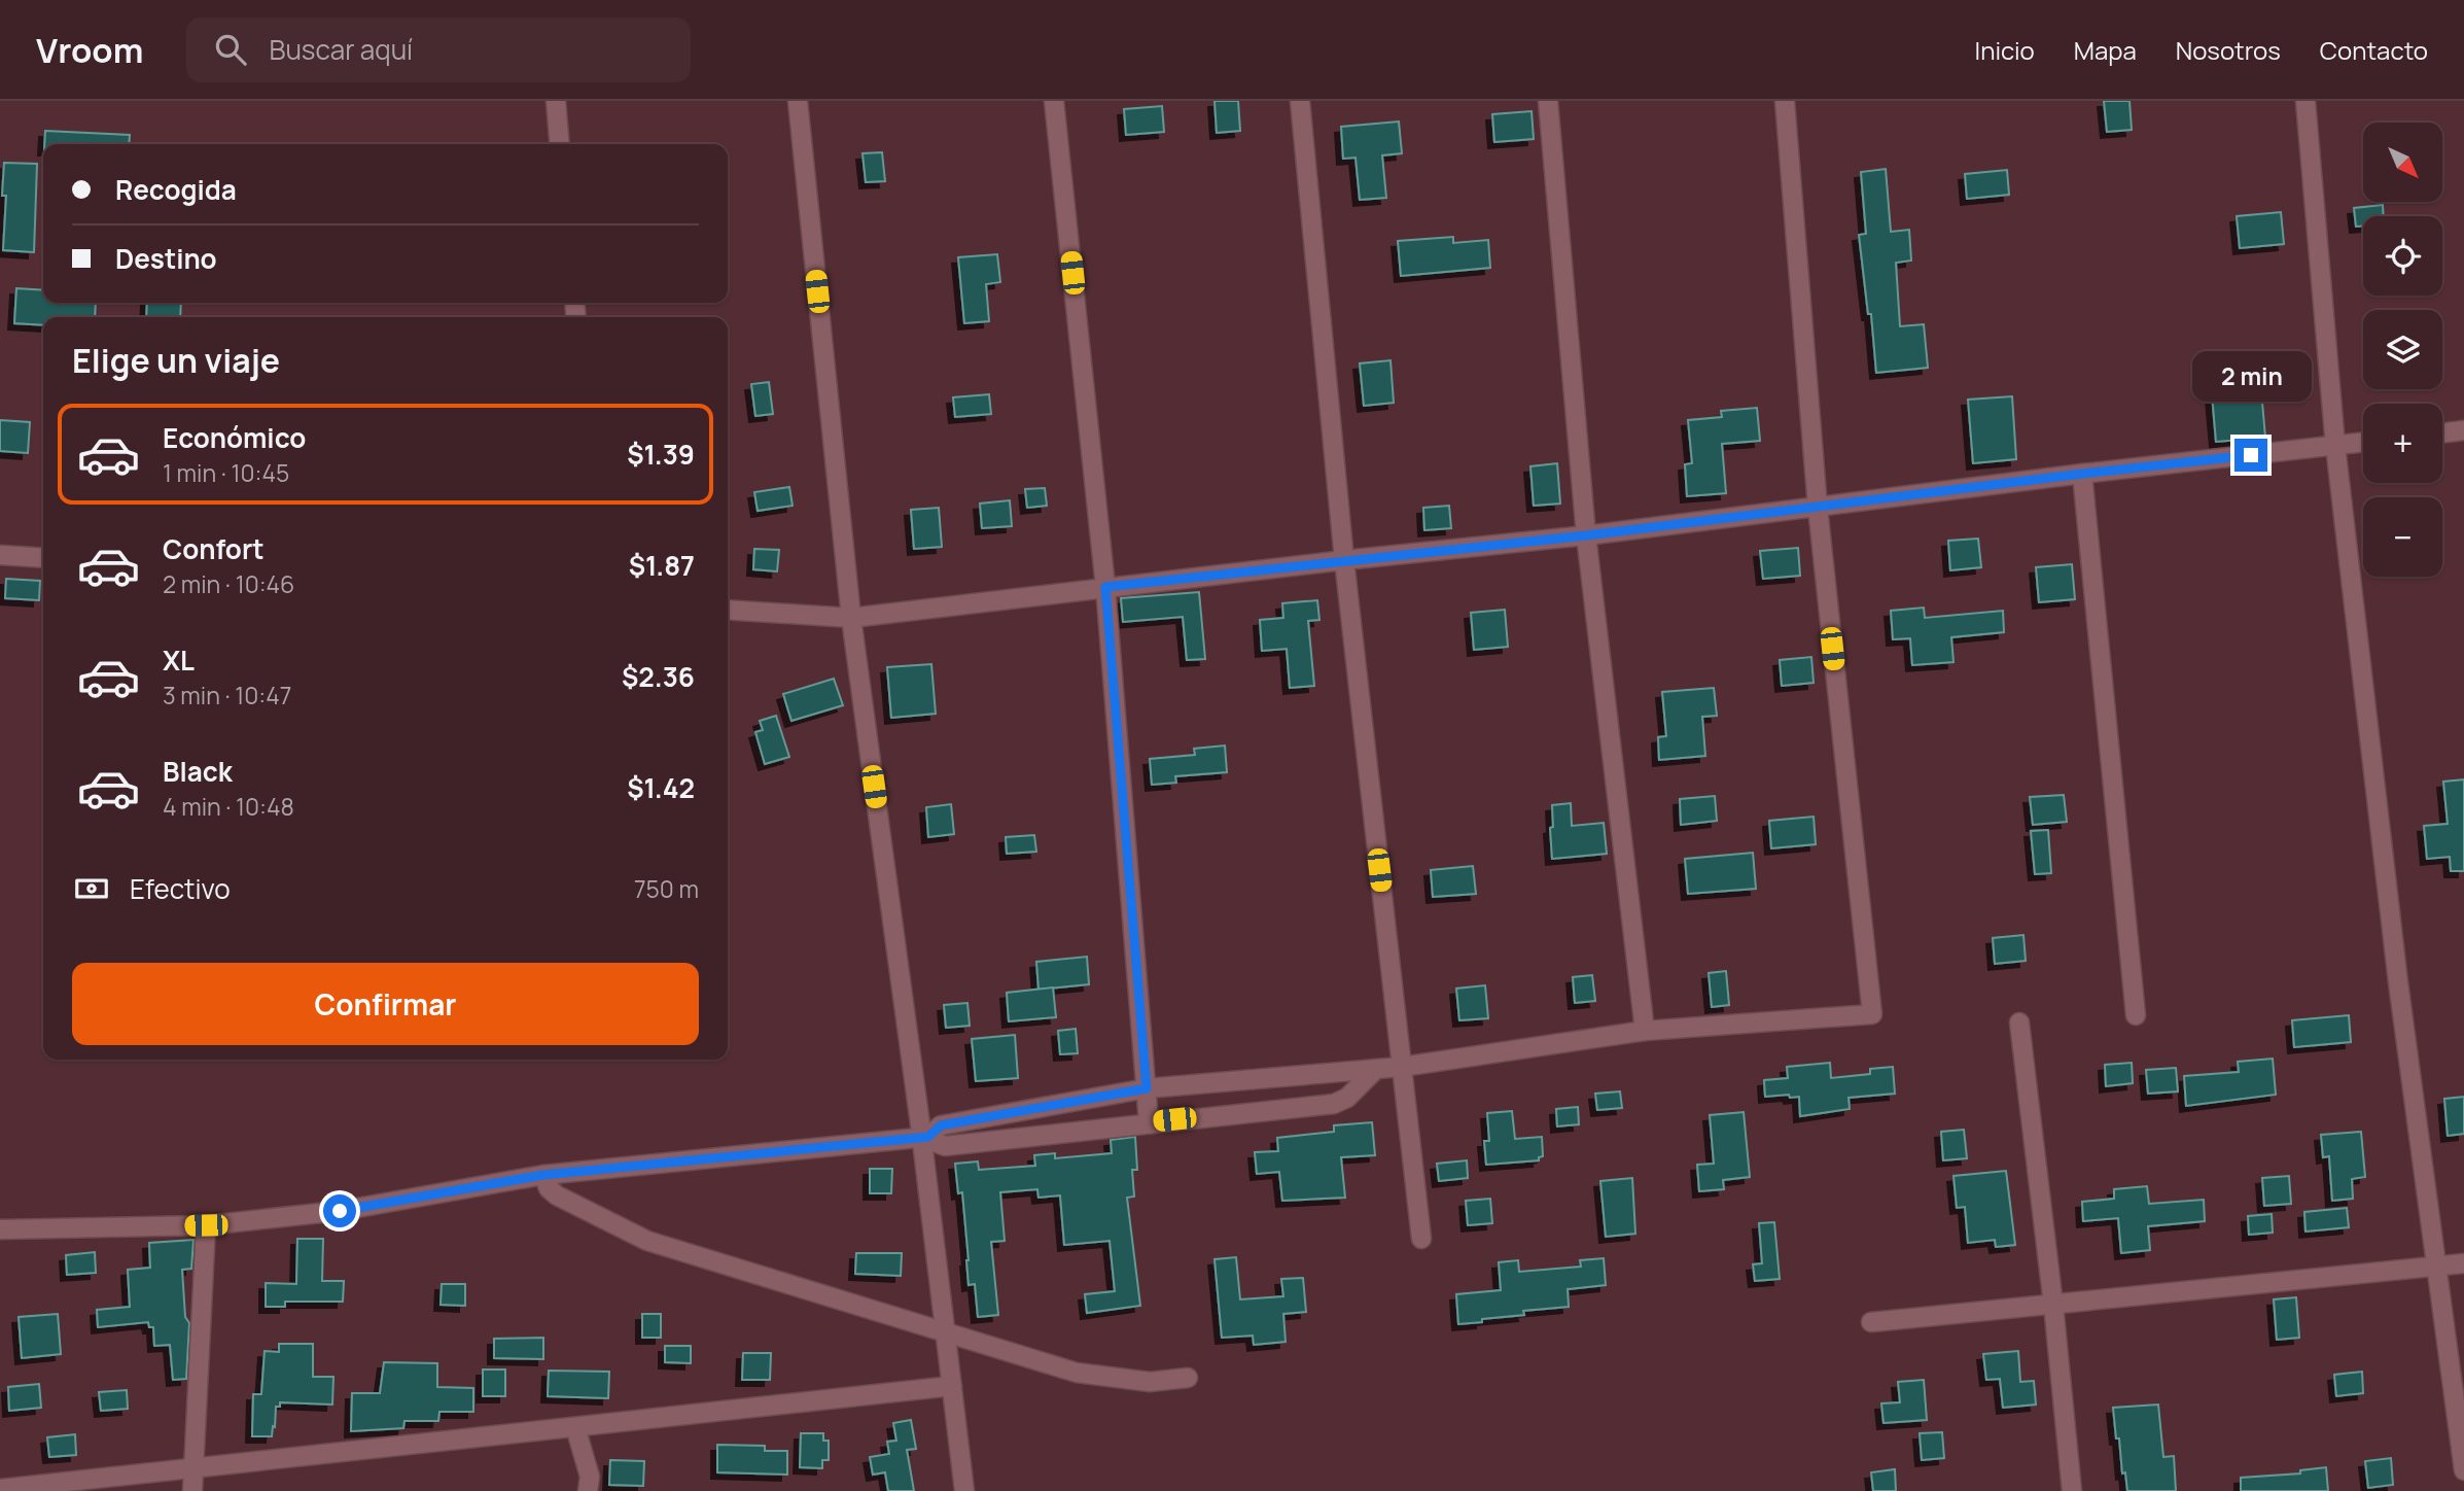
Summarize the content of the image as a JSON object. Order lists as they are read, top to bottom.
{
  "north": "bottom right",
  "page": {
    "header": "Vroom",
    "search": "Buscar aquí",
    "nav": [
      "Inicio",
      "Mapa",
      "Nosotros",
      "Contacto"
    ],
    "map_buttons": ["+", "−"],
    "banner": ["Recogida", "Destino"],
    "heading": "Elige un viaje",
    "bubble": "2 min",
    "list": [
      {
        "name": "Económico",
        "note": "1 min · 10:45",
        "value": "$1.39"
      },
      {
        "name": "Confort",
        "note": "2 min · 10:46",
        "value": "$1.87"
      },
      {
        "name": "XL",
        "note": "3 min · 10:47",
        "value": "$2.36"
      },
      {
        "name": "Black",
        "note": "4 min · 10:48",
        "value": "$1.42"
      }
    ],
    "pay": ["Efectivo", "750 m"],
    "buttons": "Confirmar"
  }
}
